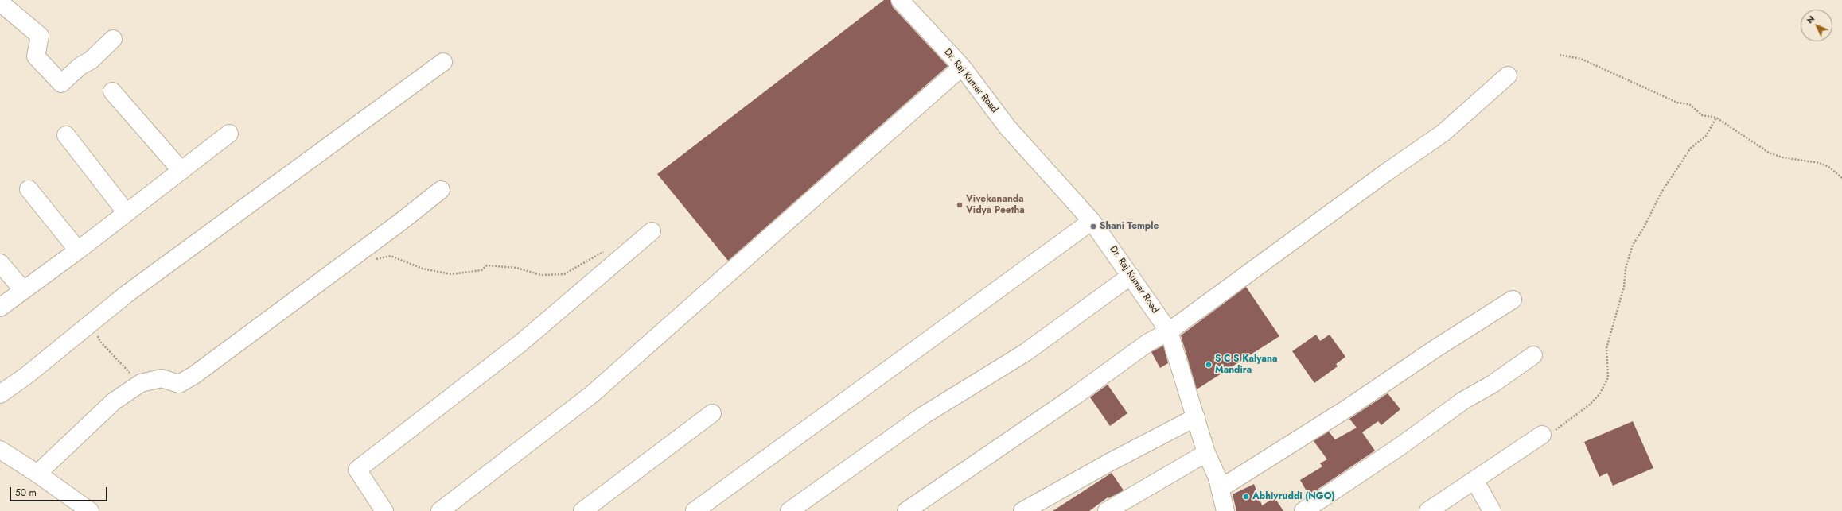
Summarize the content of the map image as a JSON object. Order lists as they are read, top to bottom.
{
  "streets": {
    "street": ["Dr. Raj Kumar Road"]
  },
  "places": [
    "Vivekananda Vidya Peetha",
    "Shani Temple",
    "S C S Kalyana Mandira",
    "Abhivruddi (NGO)"
  ],
  "scale_bar": "50 m",
  "north": "top left"
}
